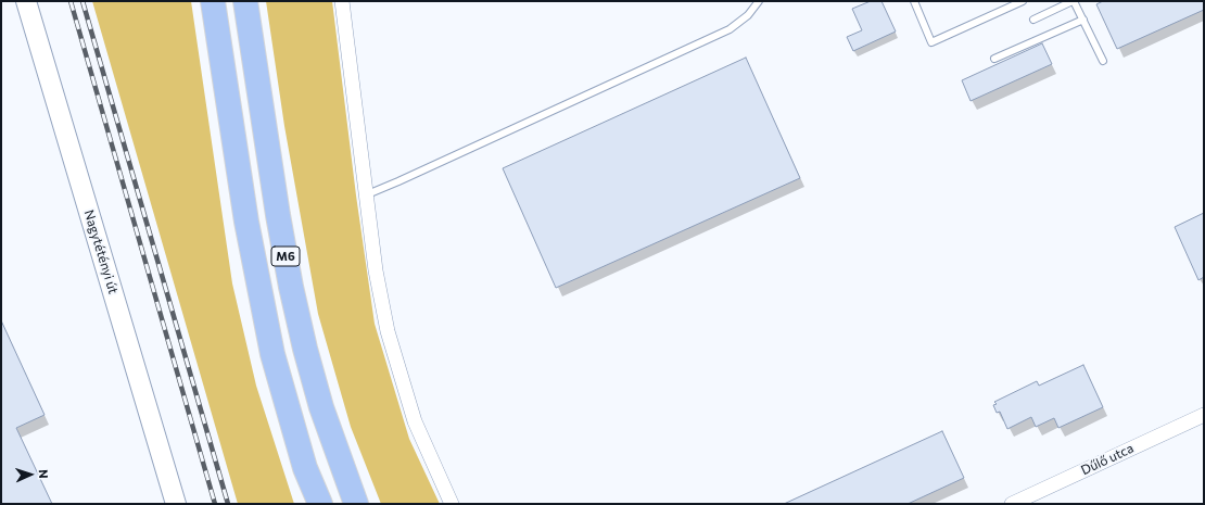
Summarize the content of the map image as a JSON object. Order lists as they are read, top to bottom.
{
  "streets": {
    "highway": ["M6"],
    "main road": ["Nagytétényi út"],
    "street": ["Dűlő utca"]
  },
  "north": "right"
}
